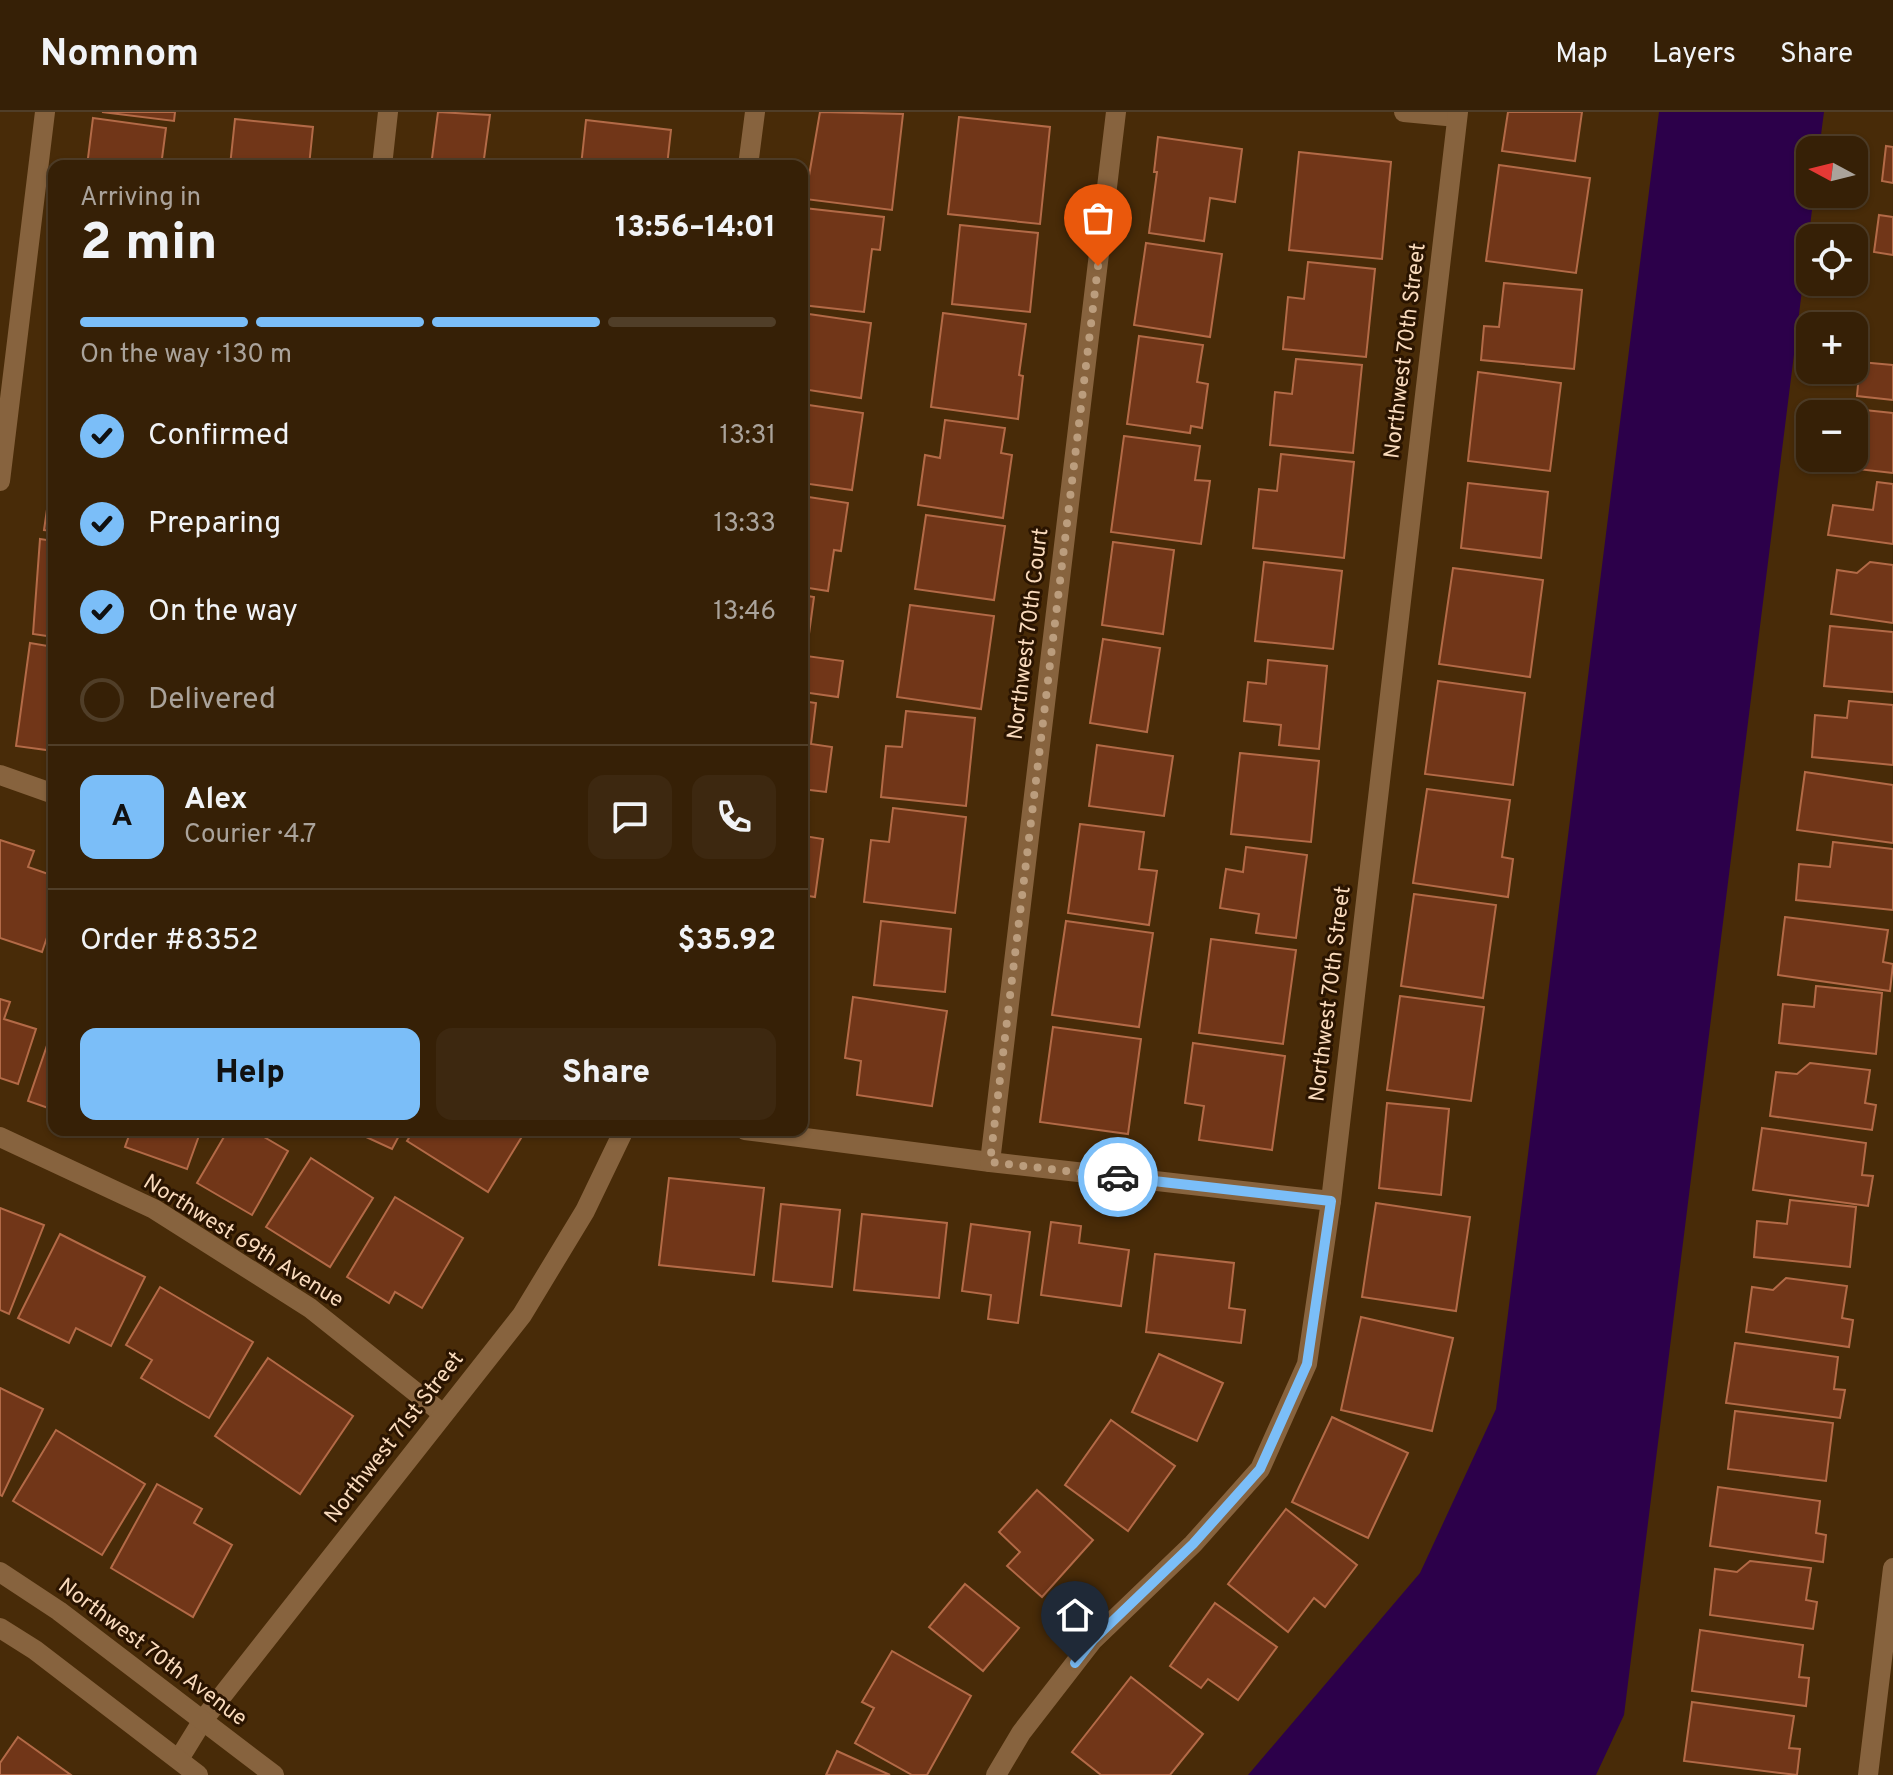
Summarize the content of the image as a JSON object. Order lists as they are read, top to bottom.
{
  "streets": {
    "street": [
      "Northwest 70th Street",
      "Northwest 70th Court",
      "Northwest 69th Avenue",
      "Northwest 71st Street",
      "Northwest 70th Avenue"
    ]
  },
  "crossings": [
    ["Northwest 69th Avenue", "Northwest 71st Street"],
    ["Northwest 71st Street", "Northwest 70th Avenue"]
  ],
  "north": "left",
  "page": {
    "header": "Nomnom",
    "nav": ["Map", "Layers", "Share"],
    "map_buttons": ["+", "−"],
    "heading": ["2 min", "Arriving in", "13:56–14:01"],
    "panel": [
      "Alex",
      "Courier · 4.7",
      "Order #8352",
      "$35.92"
    ],
    "bar": "On the way · 130 m",
    "list": [
      ["Confirmed", "13:31"],
      ["Preparing", "13:33"],
      ["On the way", "13:46"],
      "Delivered"
    ],
    "round": "A",
    "buttons": ["Help", "Share"]
  }
}
